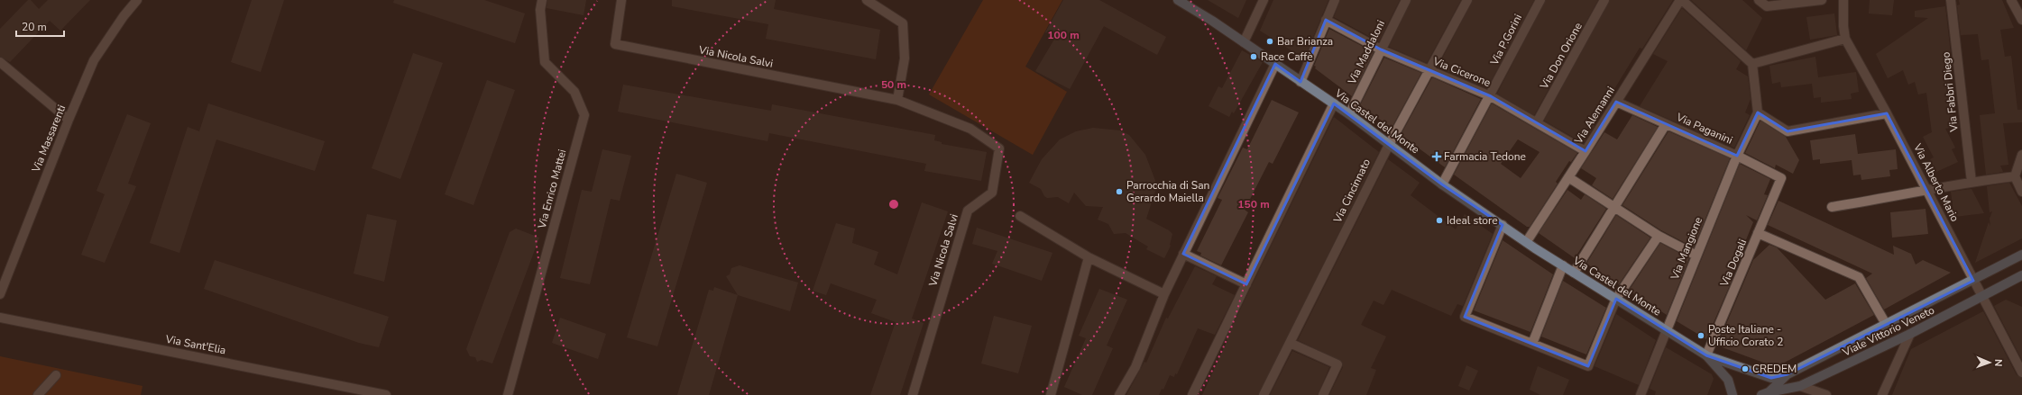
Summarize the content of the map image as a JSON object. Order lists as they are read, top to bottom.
{
  "streets": {
    "main road": ["Via Castel del Monte", "Viale Vittorio Veneto"],
    "street": [
      "Via P.Gorini",
      "Via Maddaloni",
      "Via Don Orione",
      "Via Nicola Salvi",
      "Via Cicerone",
      "Via Fabbri Diego",
      "Via Alemanni",
      "Via Paganini",
      "Via Massarenti",
      "Via Alberto Mario",
      "Via Enrico Mattei",
      "Via Cincinnato",
      "Via Mangione",
      "Via Dogali",
      "Via Sant'Elia"
    ]
  },
  "crossings": [
    ["Via P.Gorini", "Via Cicerone"],
    ["Via P.Gorini", "Via Castel del Monte"],
    ["Via Maddaloni", "Via Cicerone"],
    ["Via Maddaloni", "Via Castel del Monte"],
    ["Via Don Orione", "Via Cicerone"],
    ["Via Cicerone", "Via Alemanni"],
    ["Via Cicerone", "Via Cincinnato"],
    ["Via Alemanni", "Via Castel del Monte"],
    ["Via Alemanni", "Via Paganini"],
    ["Via Castel del Monte", "Via Cincinnato"],
    ["Via Castel del Monte", "Via Mangione"],
    ["Via Castel del Monte", "Via Dogali"],
    ["Via Castel del Monte", "Viale Vittorio Veneto"],
    ["Via Paganini", "Via Mangione"],
    ["Via Paganini", "Via Dogali"],
    ["Via Alberto Mario", "Viale Vittorio Veneto"]
  ],
  "places": {
    "other": [
      "Bar Brianza",
      "Race Caffè",
      "Parrocchia di San Gerardo Maiella",
      "Ideal store",
      "Poste Italiane - Ufficio Corato 2",
      "CREDEM"
    ],
    "health": ["Farmacia Tedone"]
  },
  "scale_bar": "20 m",
  "north": "right",
  "rings": ["100 m", "50 m", "150 m"]
}
